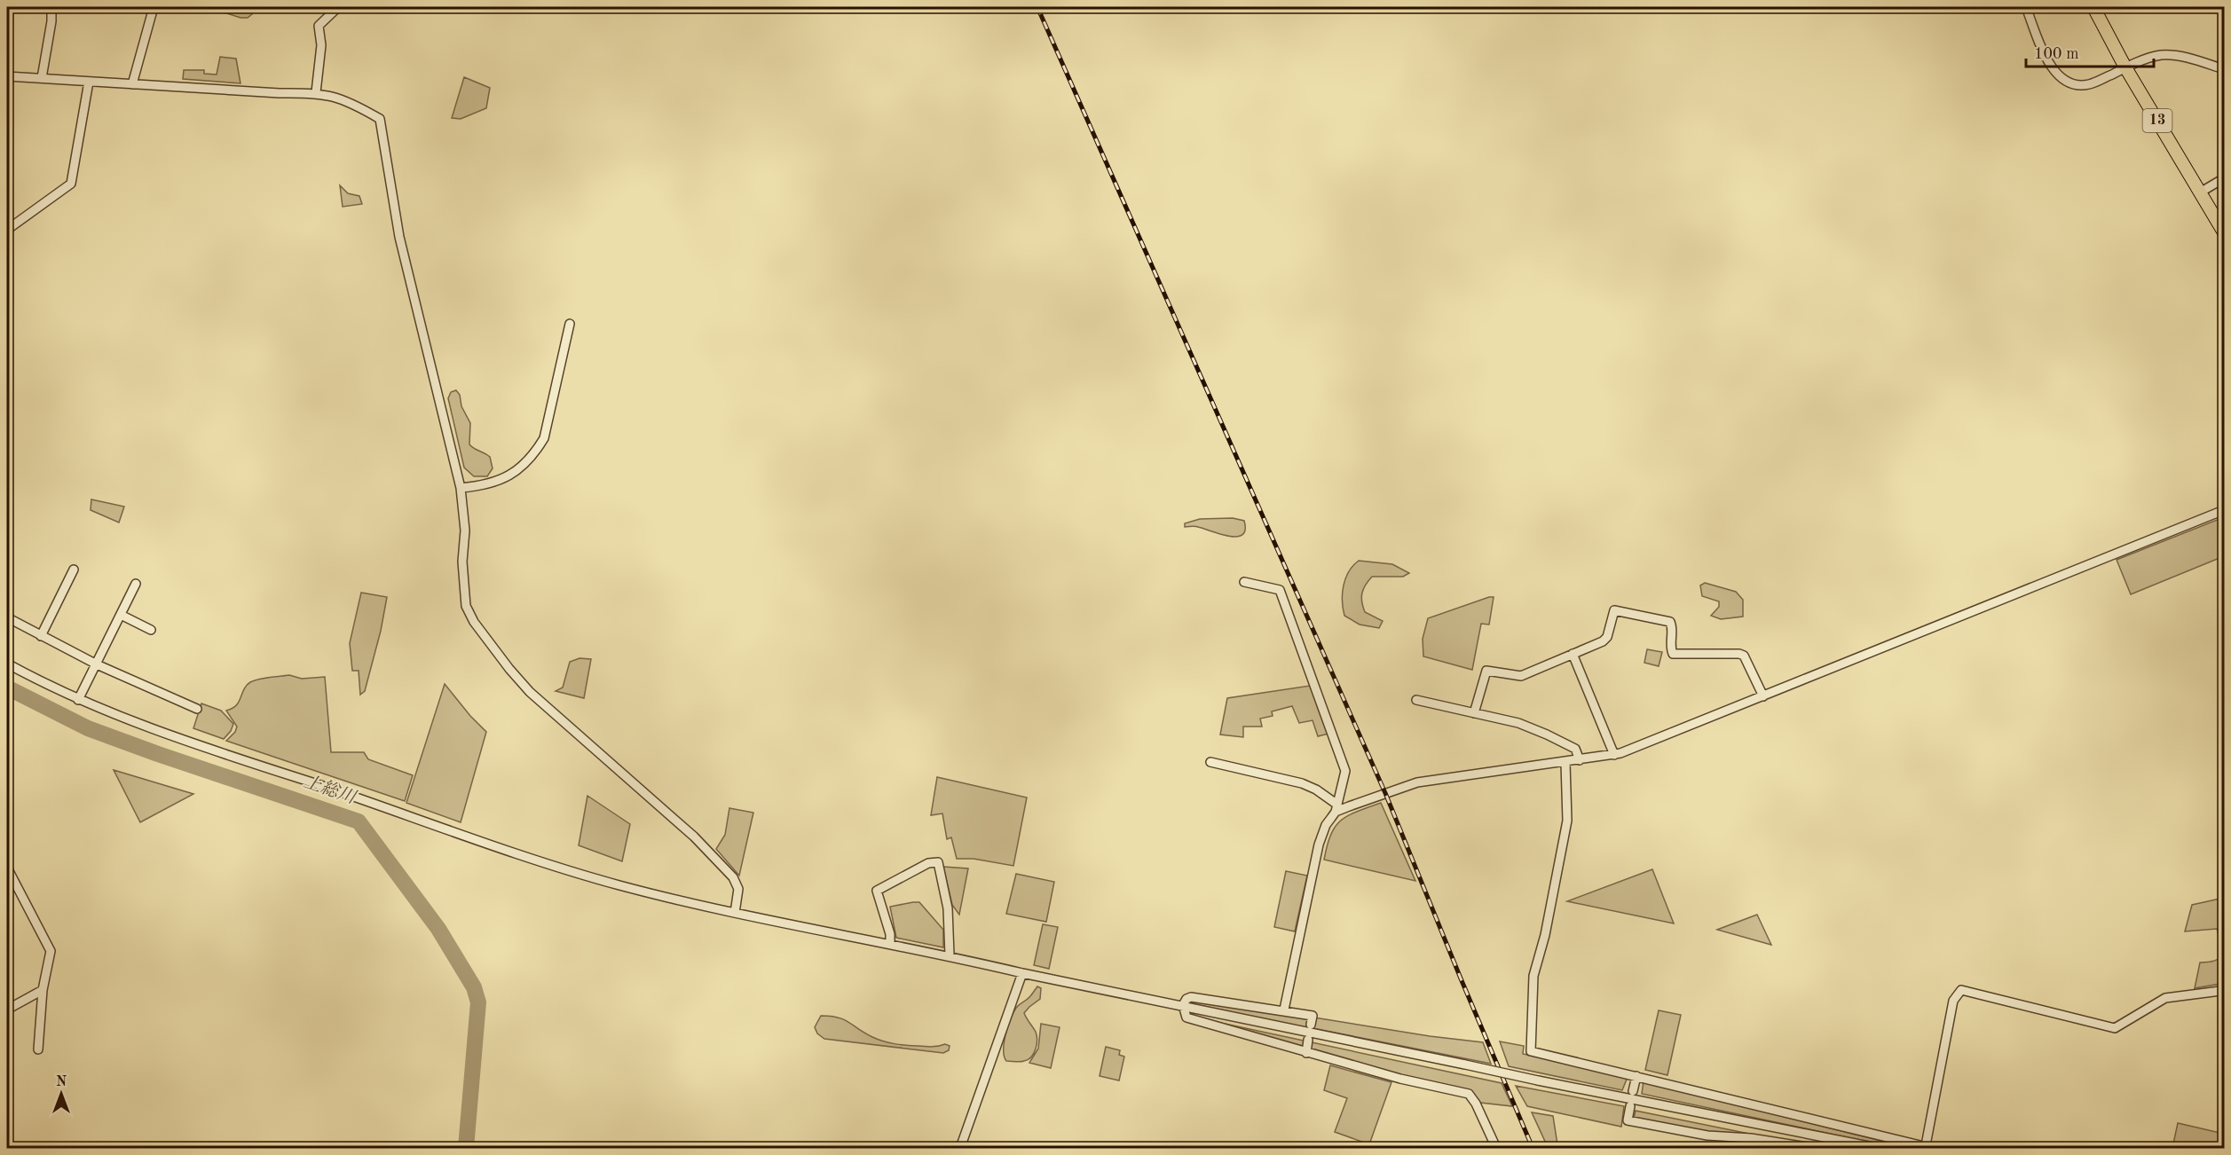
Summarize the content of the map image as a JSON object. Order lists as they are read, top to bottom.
{
  "streets": {
    "highway": ["13"]
  },
  "water": ["上総川"],
  "scale_bar": "100 m",
  "north": "top"
}
